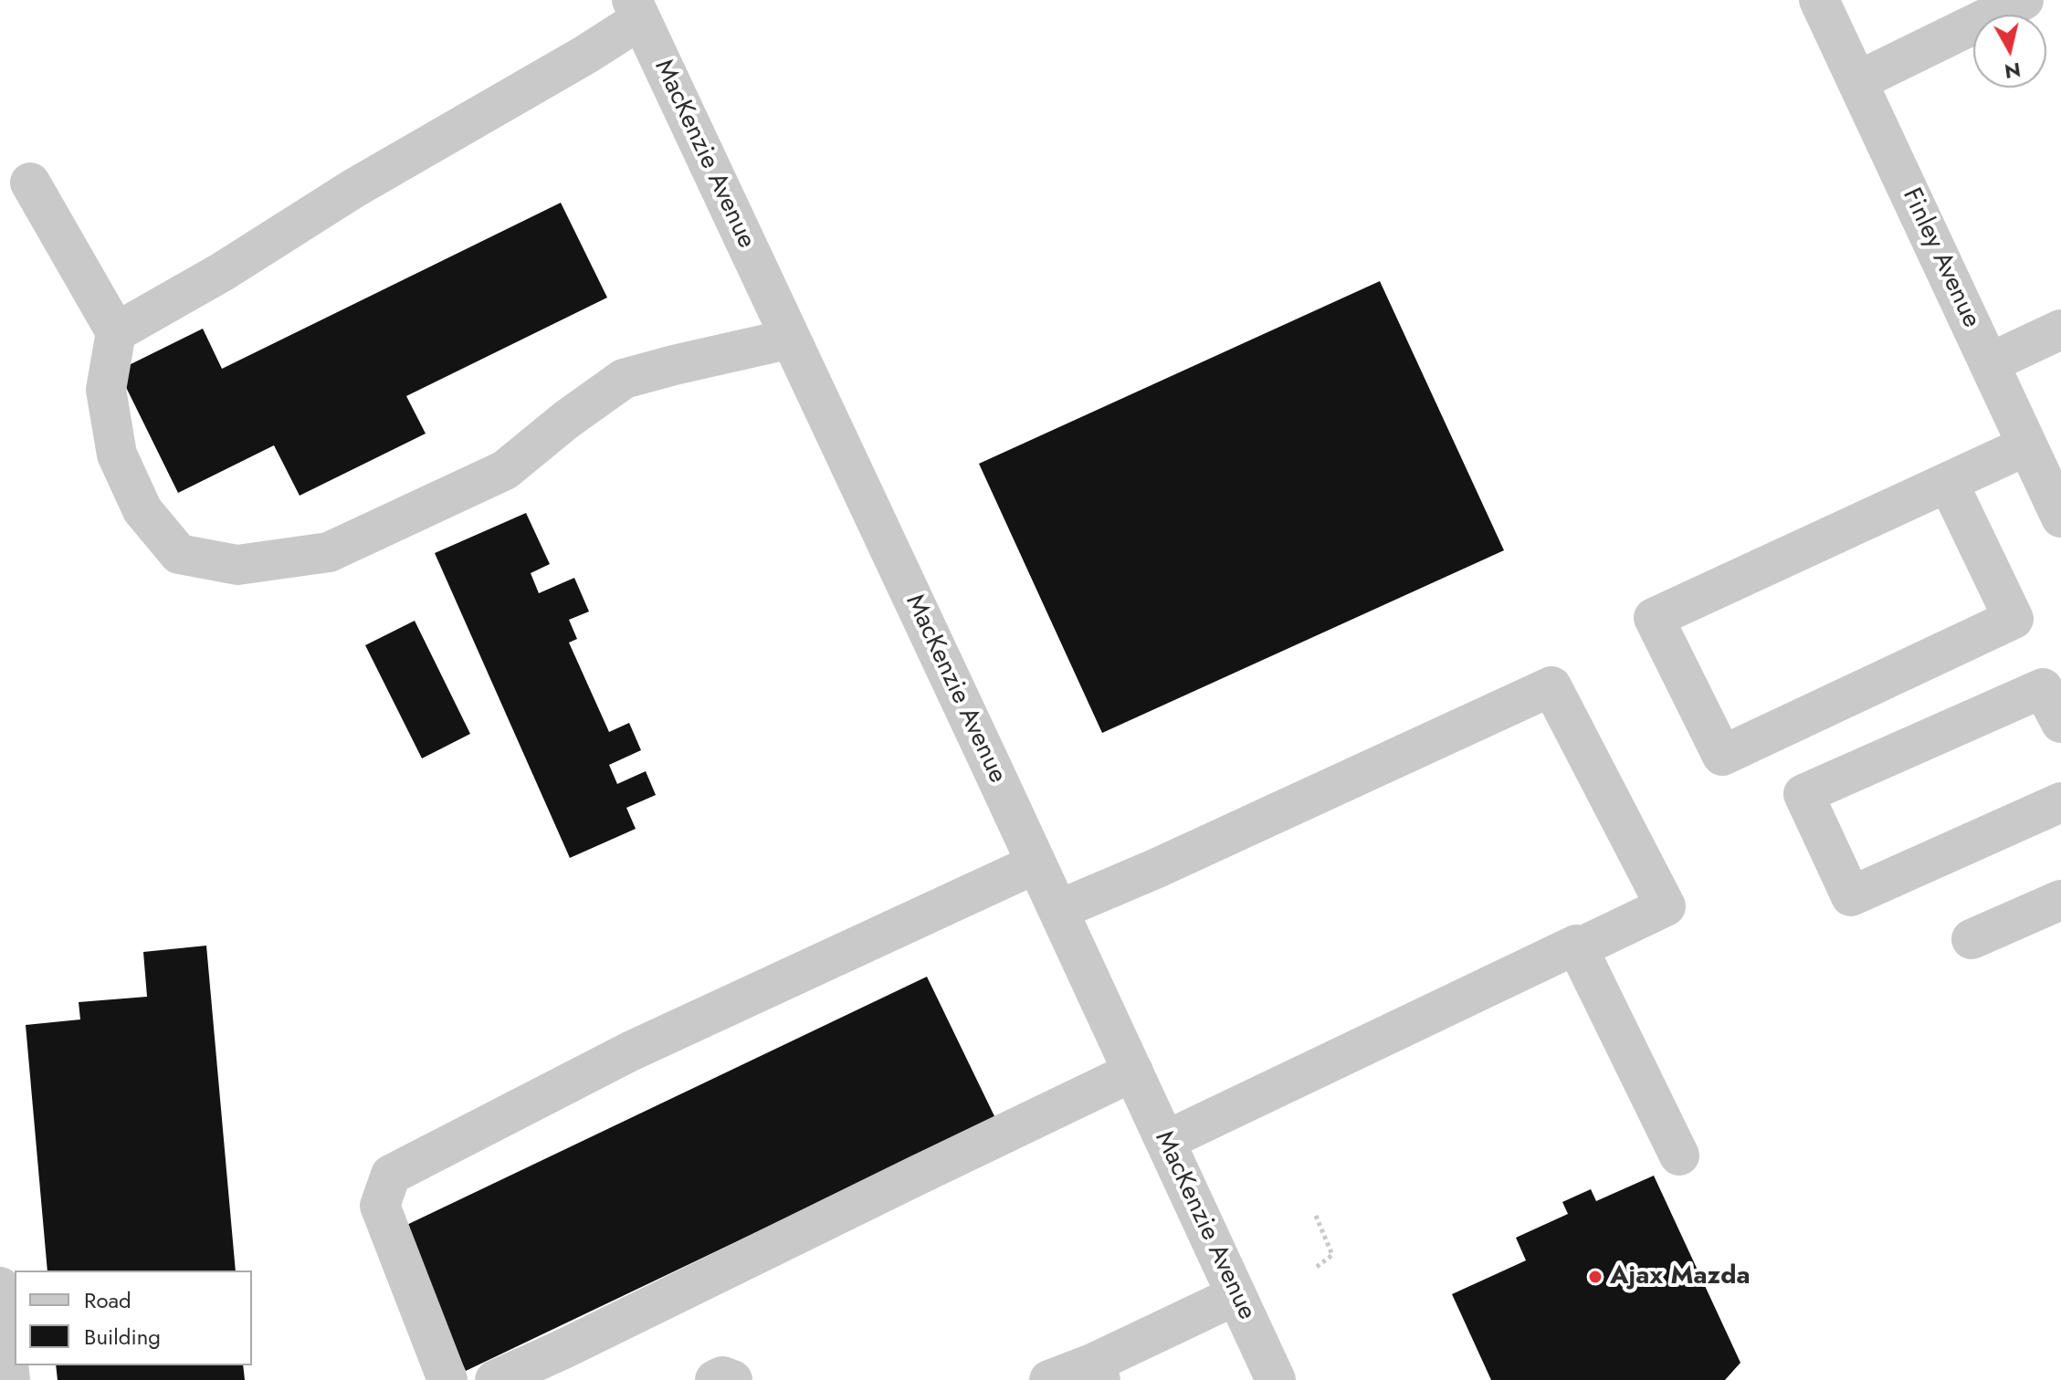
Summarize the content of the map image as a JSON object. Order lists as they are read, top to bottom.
{
  "streets": {
    "street": ["MacKenzie Avenue", "Finley Avenue"]
  },
  "places": ["Ajax Mazda"],
  "legend": ["Road", "Building"],
  "north": "bottom"
}
